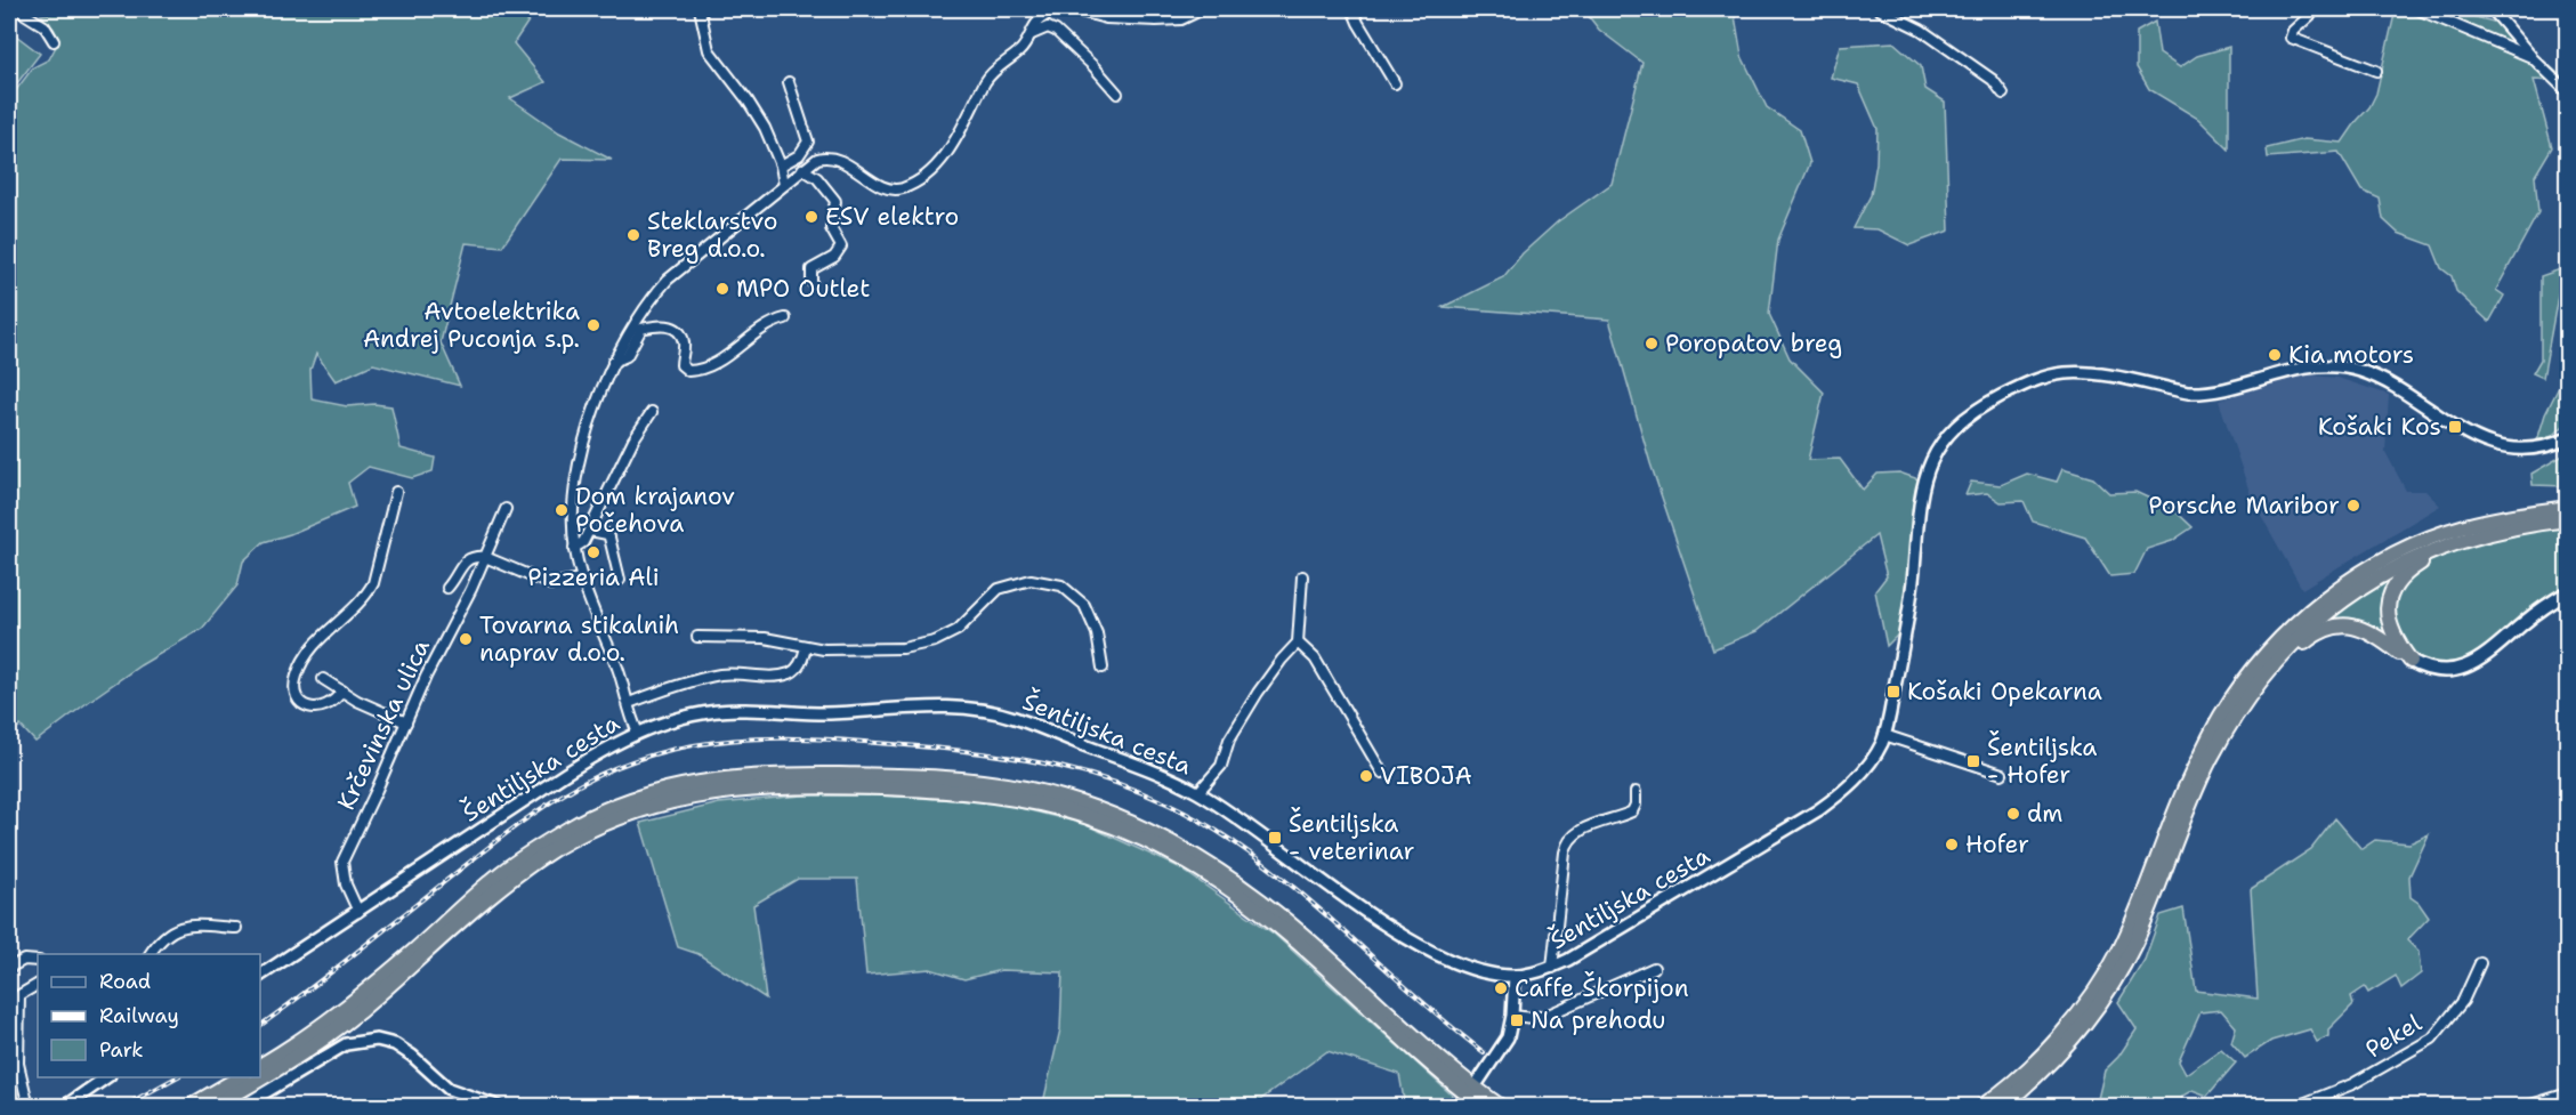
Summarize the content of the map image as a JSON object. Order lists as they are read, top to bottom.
{
  "streets": {
    "street": ["Krčevinska ulica", "Šentiljska cesta", "Pekel"]
  },
  "crossings": [
    ["Krčevinska ulica", "Šentiljska cesta"]
  ],
  "places": {
    "other": [
      "ESV elektro",
      "Steklarstvo Breg d.o.o.",
      "MPO Outlet",
      "Avtoelektrika Andrej Puconja s.p.",
      "Poropatov breg",
      "Kia motors",
      "Porsche Maribor",
      "Dom krajanov Počehova",
      "Pizzeria Ali",
      "Tovarna stikalnih naprav d.o.o.",
      "VIBOJA",
      "dm",
      "Hofer",
      "Caffe Škorpijon"
    ],
    "transit": [
      "Košaki Kos",
      "Košaki Opekarna",
      "Šentiljska - Hofer",
      "Šentiljska - veterinar",
      "Na prehodu"
    ]
  },
  "legend": ["Road", "Railway", "Park"]
}
